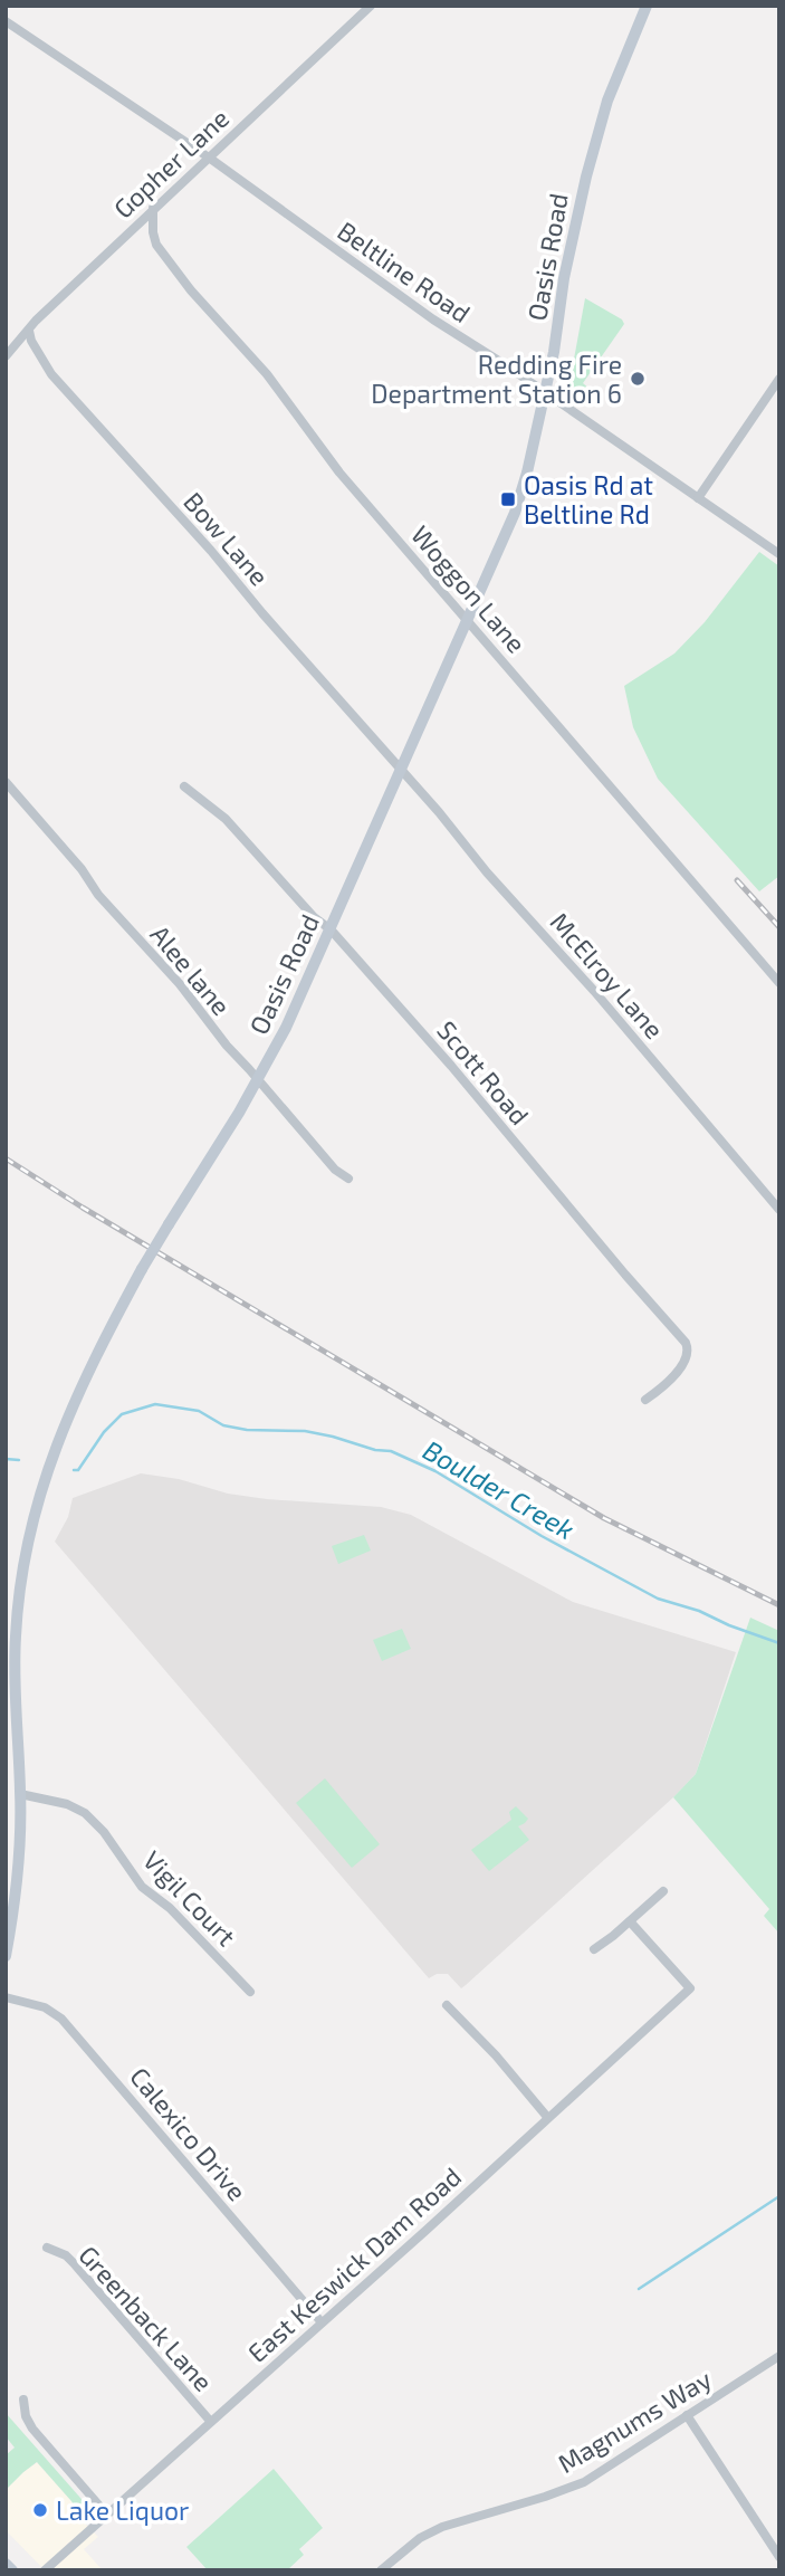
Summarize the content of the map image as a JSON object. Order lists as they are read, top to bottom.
{
  "streets": {
    "main road": ["Oasis Road"],
    "street": [
      "Gopher Lane",
      "Beltline Road",
      "Bow Lane",
      "Woggon Lane",
      "Alee lane",
      "McElroy Lane",
      "Scott Road",
      "Vigil Court",
      "Calexico Drive",
      "East Keswick Dam Road",
      "Greenback Lane",
      "Magnums Way"
    ]
  },
  "crossings": [
    ["Gopher Lane", "Beltline Road"],
    ["Gopher Lane", "Bow Lane"],
    ["Gopher Lane", "Woggon Lane"],
    ["Oasis Road", "Beltline Road"],
    ["Oasis Road", "Bow Lane"],
    ["Oasis Road", "Woggon Lane"],
    ["Oasis Road", "Alee lane"],
    ["Oasis Road", "McElroy Lane"],
    ["Oasis Road", "Scott Road"],
    ["Oasis Road", "Vigil Court"],
    ["Bow Lane", "McElroy Lane"],
    ["Calexico Drive", "East Keswick Dam Road"],
    ["East Keswick Dam Road", "Greenback Lane"]
  ],
  "water": ["Boulder Creek"],
  "places": {
    "other": ["Redding Fire Department Station 6", "Lake Liquor"],
    "transit": ["Oasis Rd at Beltline Rd"]
  }
}
